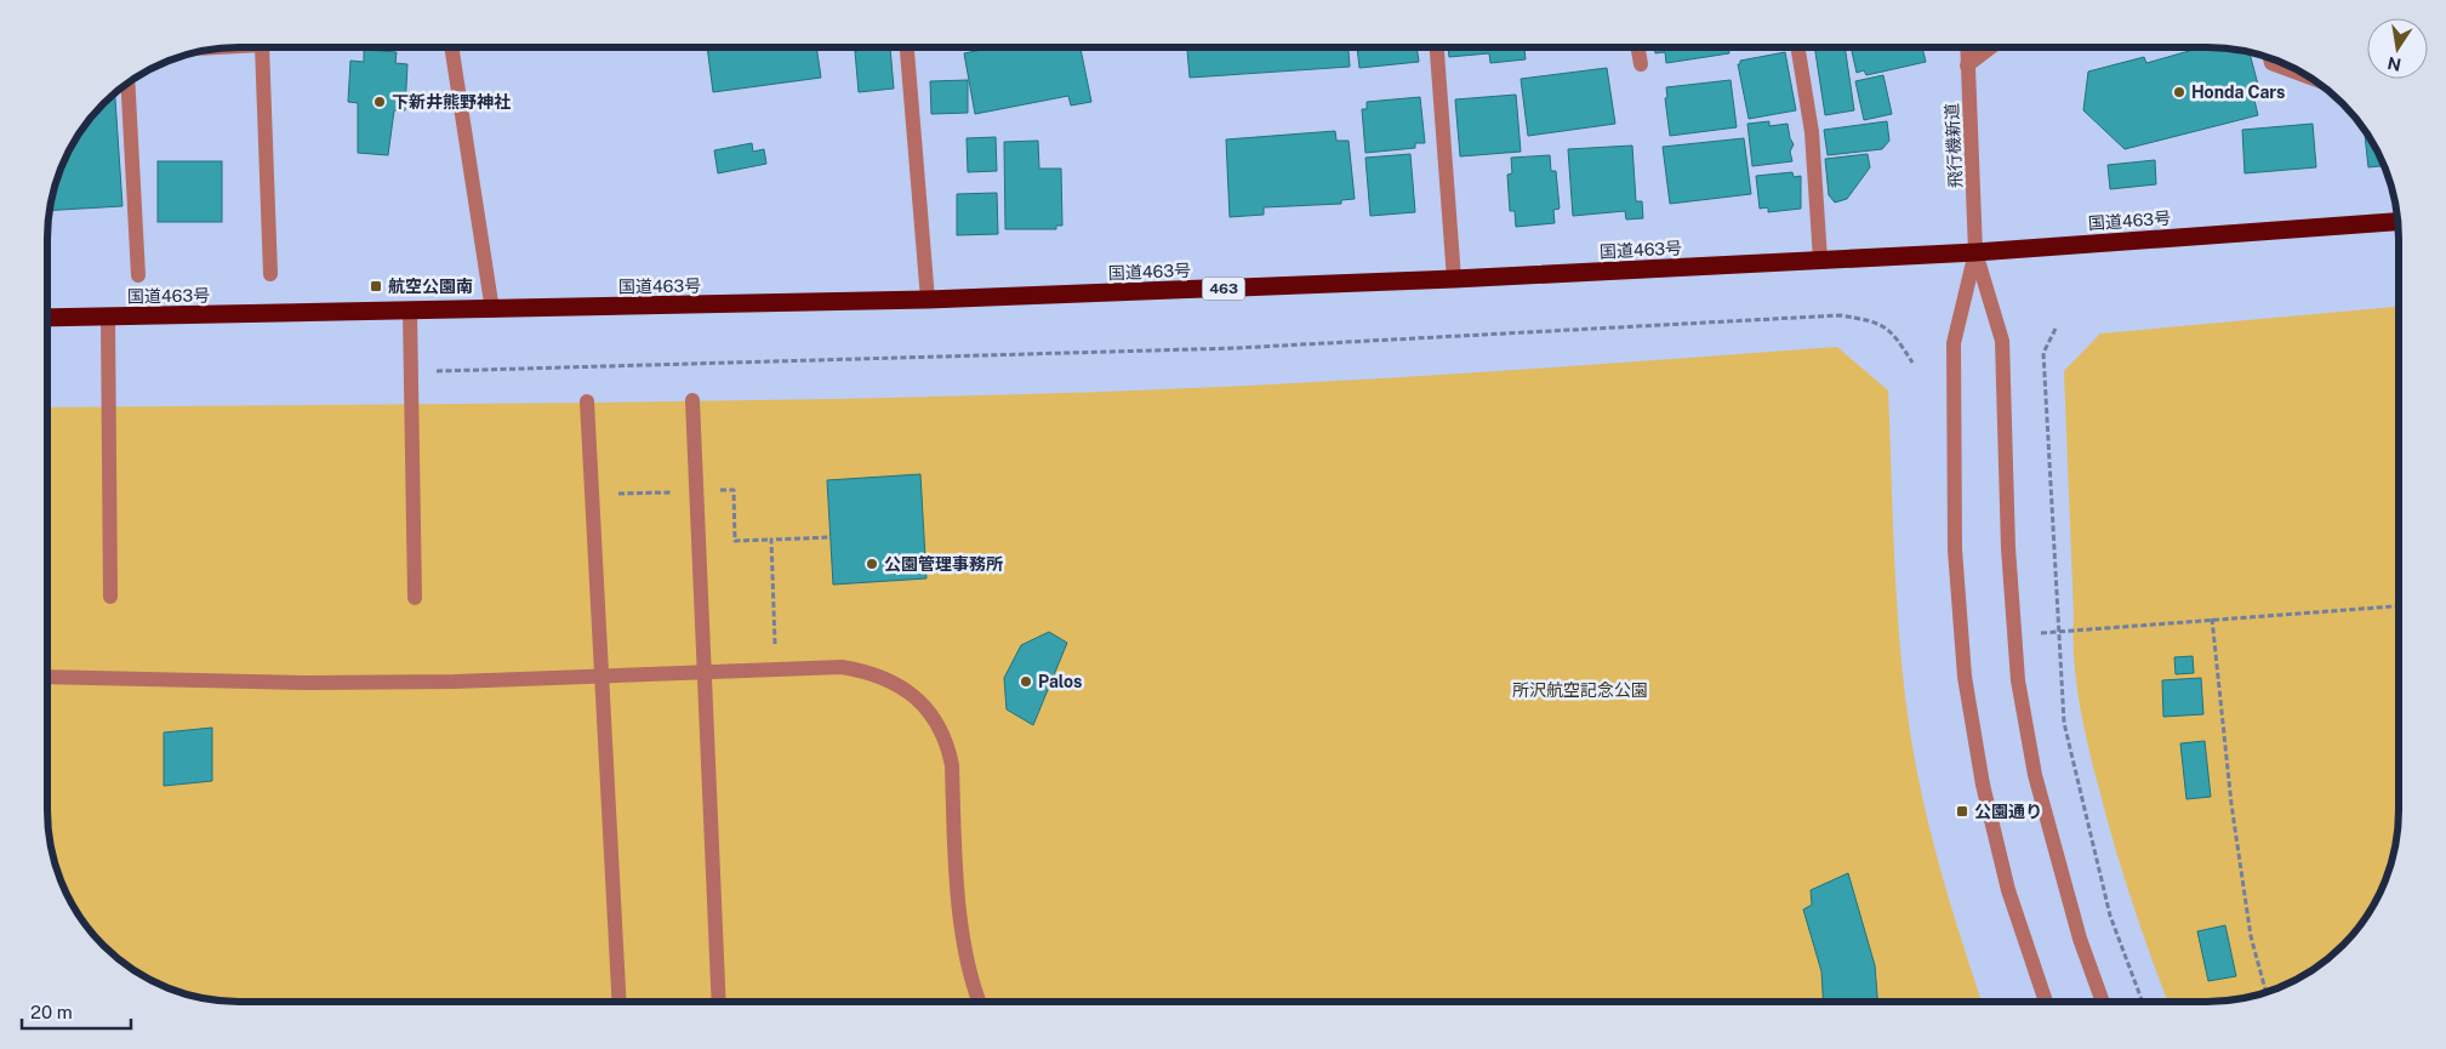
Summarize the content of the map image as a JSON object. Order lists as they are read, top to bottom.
{
  "streets": {
    "highway": ["国道463号", "463"],
    "street": ["飛行機新道"]
  },
  "crossings": [
    ["飛行機新道", "国道463号"]
  ],
  "parks": ["所沢航空記念公園"],
  "places": {
    "other": [
      "Honda Cars",
      "下新井熊野神社",
      "公園管理事務所",
      "Palos"
    ],
    "transit": ["航空公園南", "公園通り"]
  },
  "scale_bar": "20 m",
  "north": "bottom"
}
